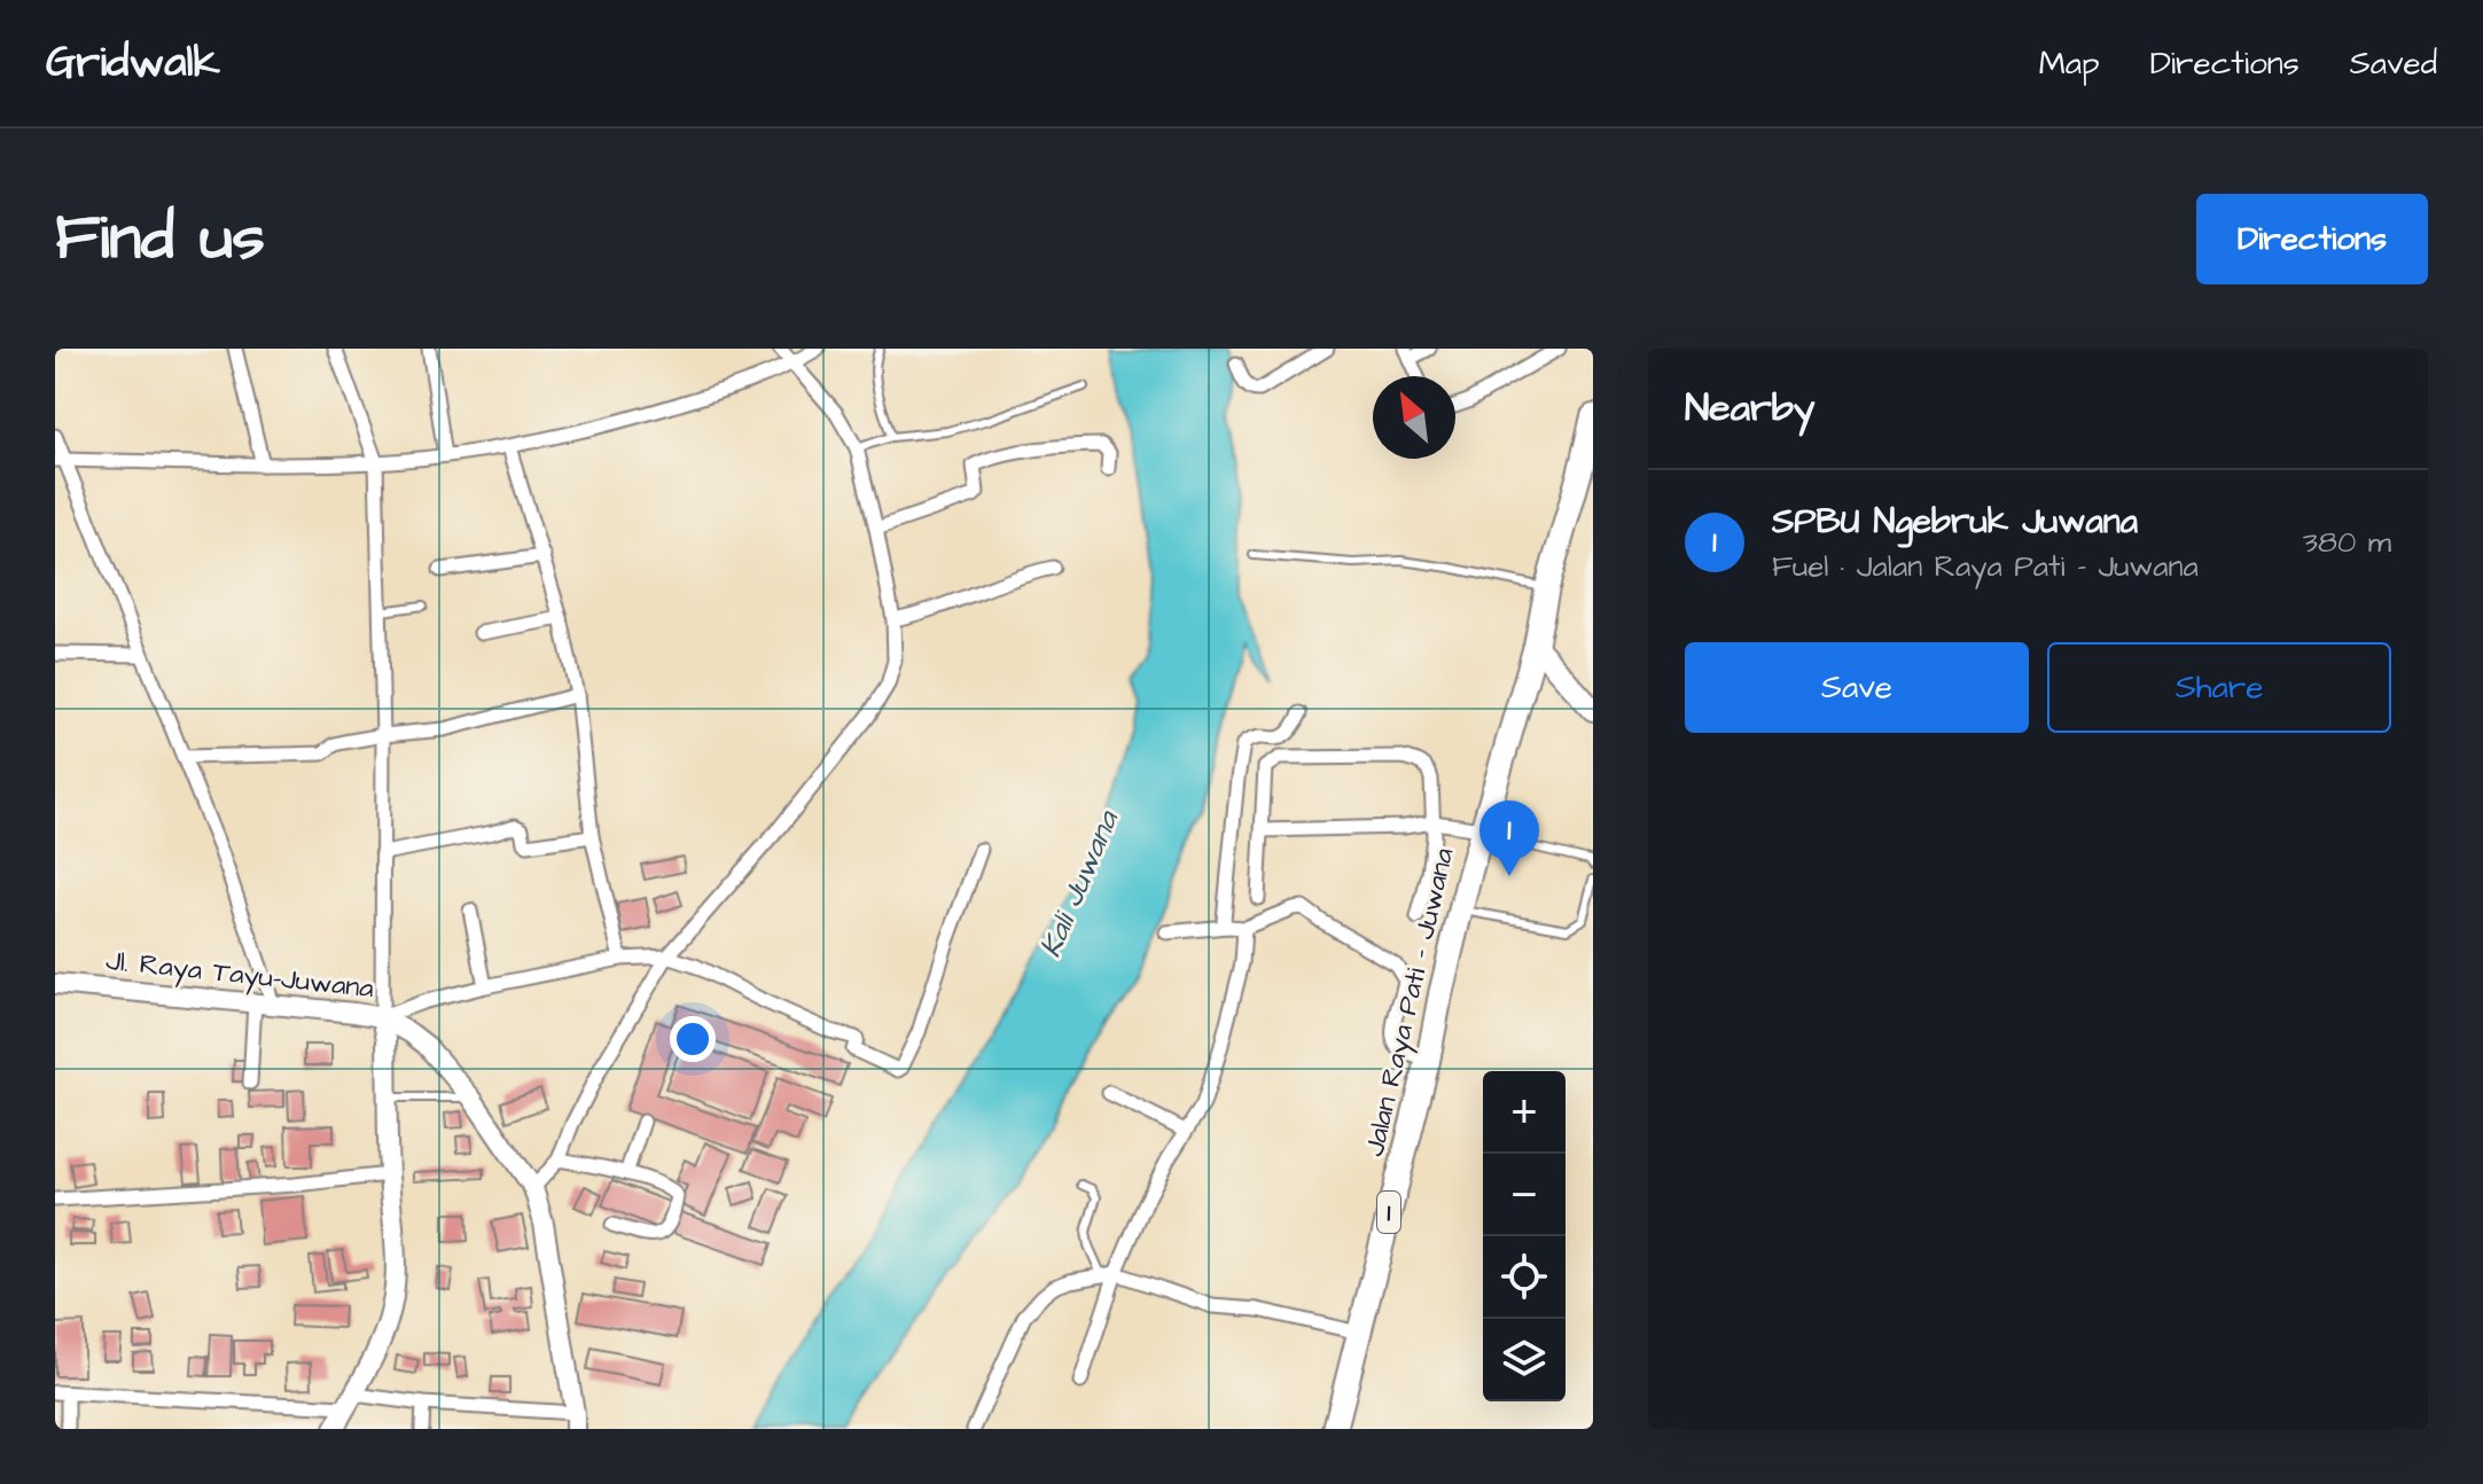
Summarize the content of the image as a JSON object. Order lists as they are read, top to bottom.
{
  "streets": {
    "highway": ["Jalan Raya Pati - Juwana", "1"],
    "main road": ["Jl. Raya Tayu-Juwana"]
  },
  "crossings": [
    ["Jalan Raya Pati - Juwana", "1"]
  ],
  "water": ["Kali Juwana"],
  "north": "top left",
  "page": {
    "header": "Gridwalk",
    "nav": ["Map", "Directions", "Saved"],
    "title": "Find us",
    "buttons": [
      "Directions",
      ["Save", "Share"]
    ],
    "heading": "Nearby",
    "list": [
      {
        "mark": "1",
        "name": "SPBU Ngebruk Juwana",
        "note": "Fuel · Jalan Raya Pati - Juwana",
        "value": "380 m"
      }
    ],
    "pins": "1",
    "map_buttons": ["+", "−"]
  }
}
